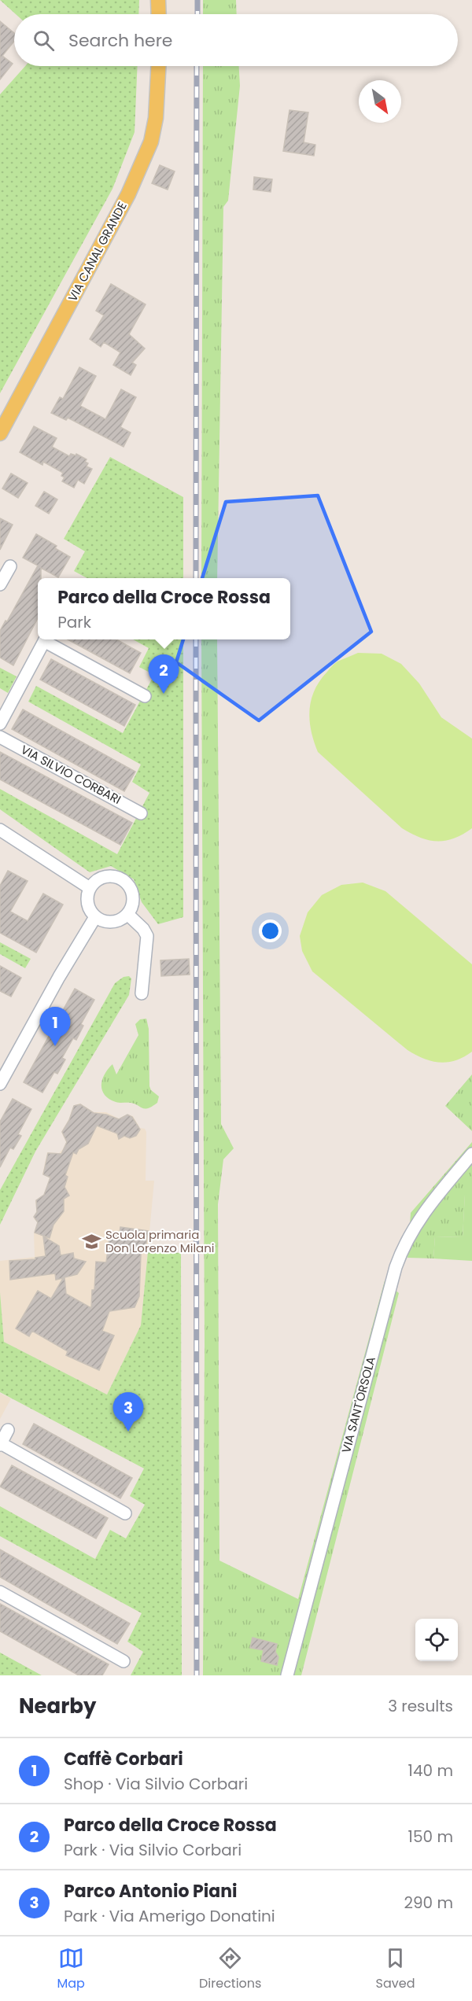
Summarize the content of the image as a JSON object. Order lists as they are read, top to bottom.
{
  "streets": {
    "main road": ["VIA CANAL GRANDE"],
    "street": ["VIA SILVIO CORBARI", "VIA SANT'ORSOLA"]
  },
  "places": {
    "school or university": ["Scuola primaria Don Lorenzo Milani"]
  },
  "north": "bottom right",
  "page": {
    "search": "Search here",
    "popup": ["Parco della Croce Rossa", "Park"],
    "pins": ["2", "1", "3"],
    "heading": ["Nearby", "3 results"],
    "list": [
      {
        "mark": "1",
        "name": "Caffè Corbari",
        "note": "Shop · Via Silvio Corbari",
        "value": "140 m"
      },
      {
        "mark": "2",
        "name": "Parco della Croce Rossa",
        "note": "Park · Via Silvio Corbari",
        "value": "150 m"
      },
      {
        "mark": "3",
        "name": "Parco Antonio Piani",
        "note": "Park · Via Amerigo Donatini",
        "value": "290 m"
      }
    ],
    "nav": ["Map", "Directions", "Saved"]
  }
}
